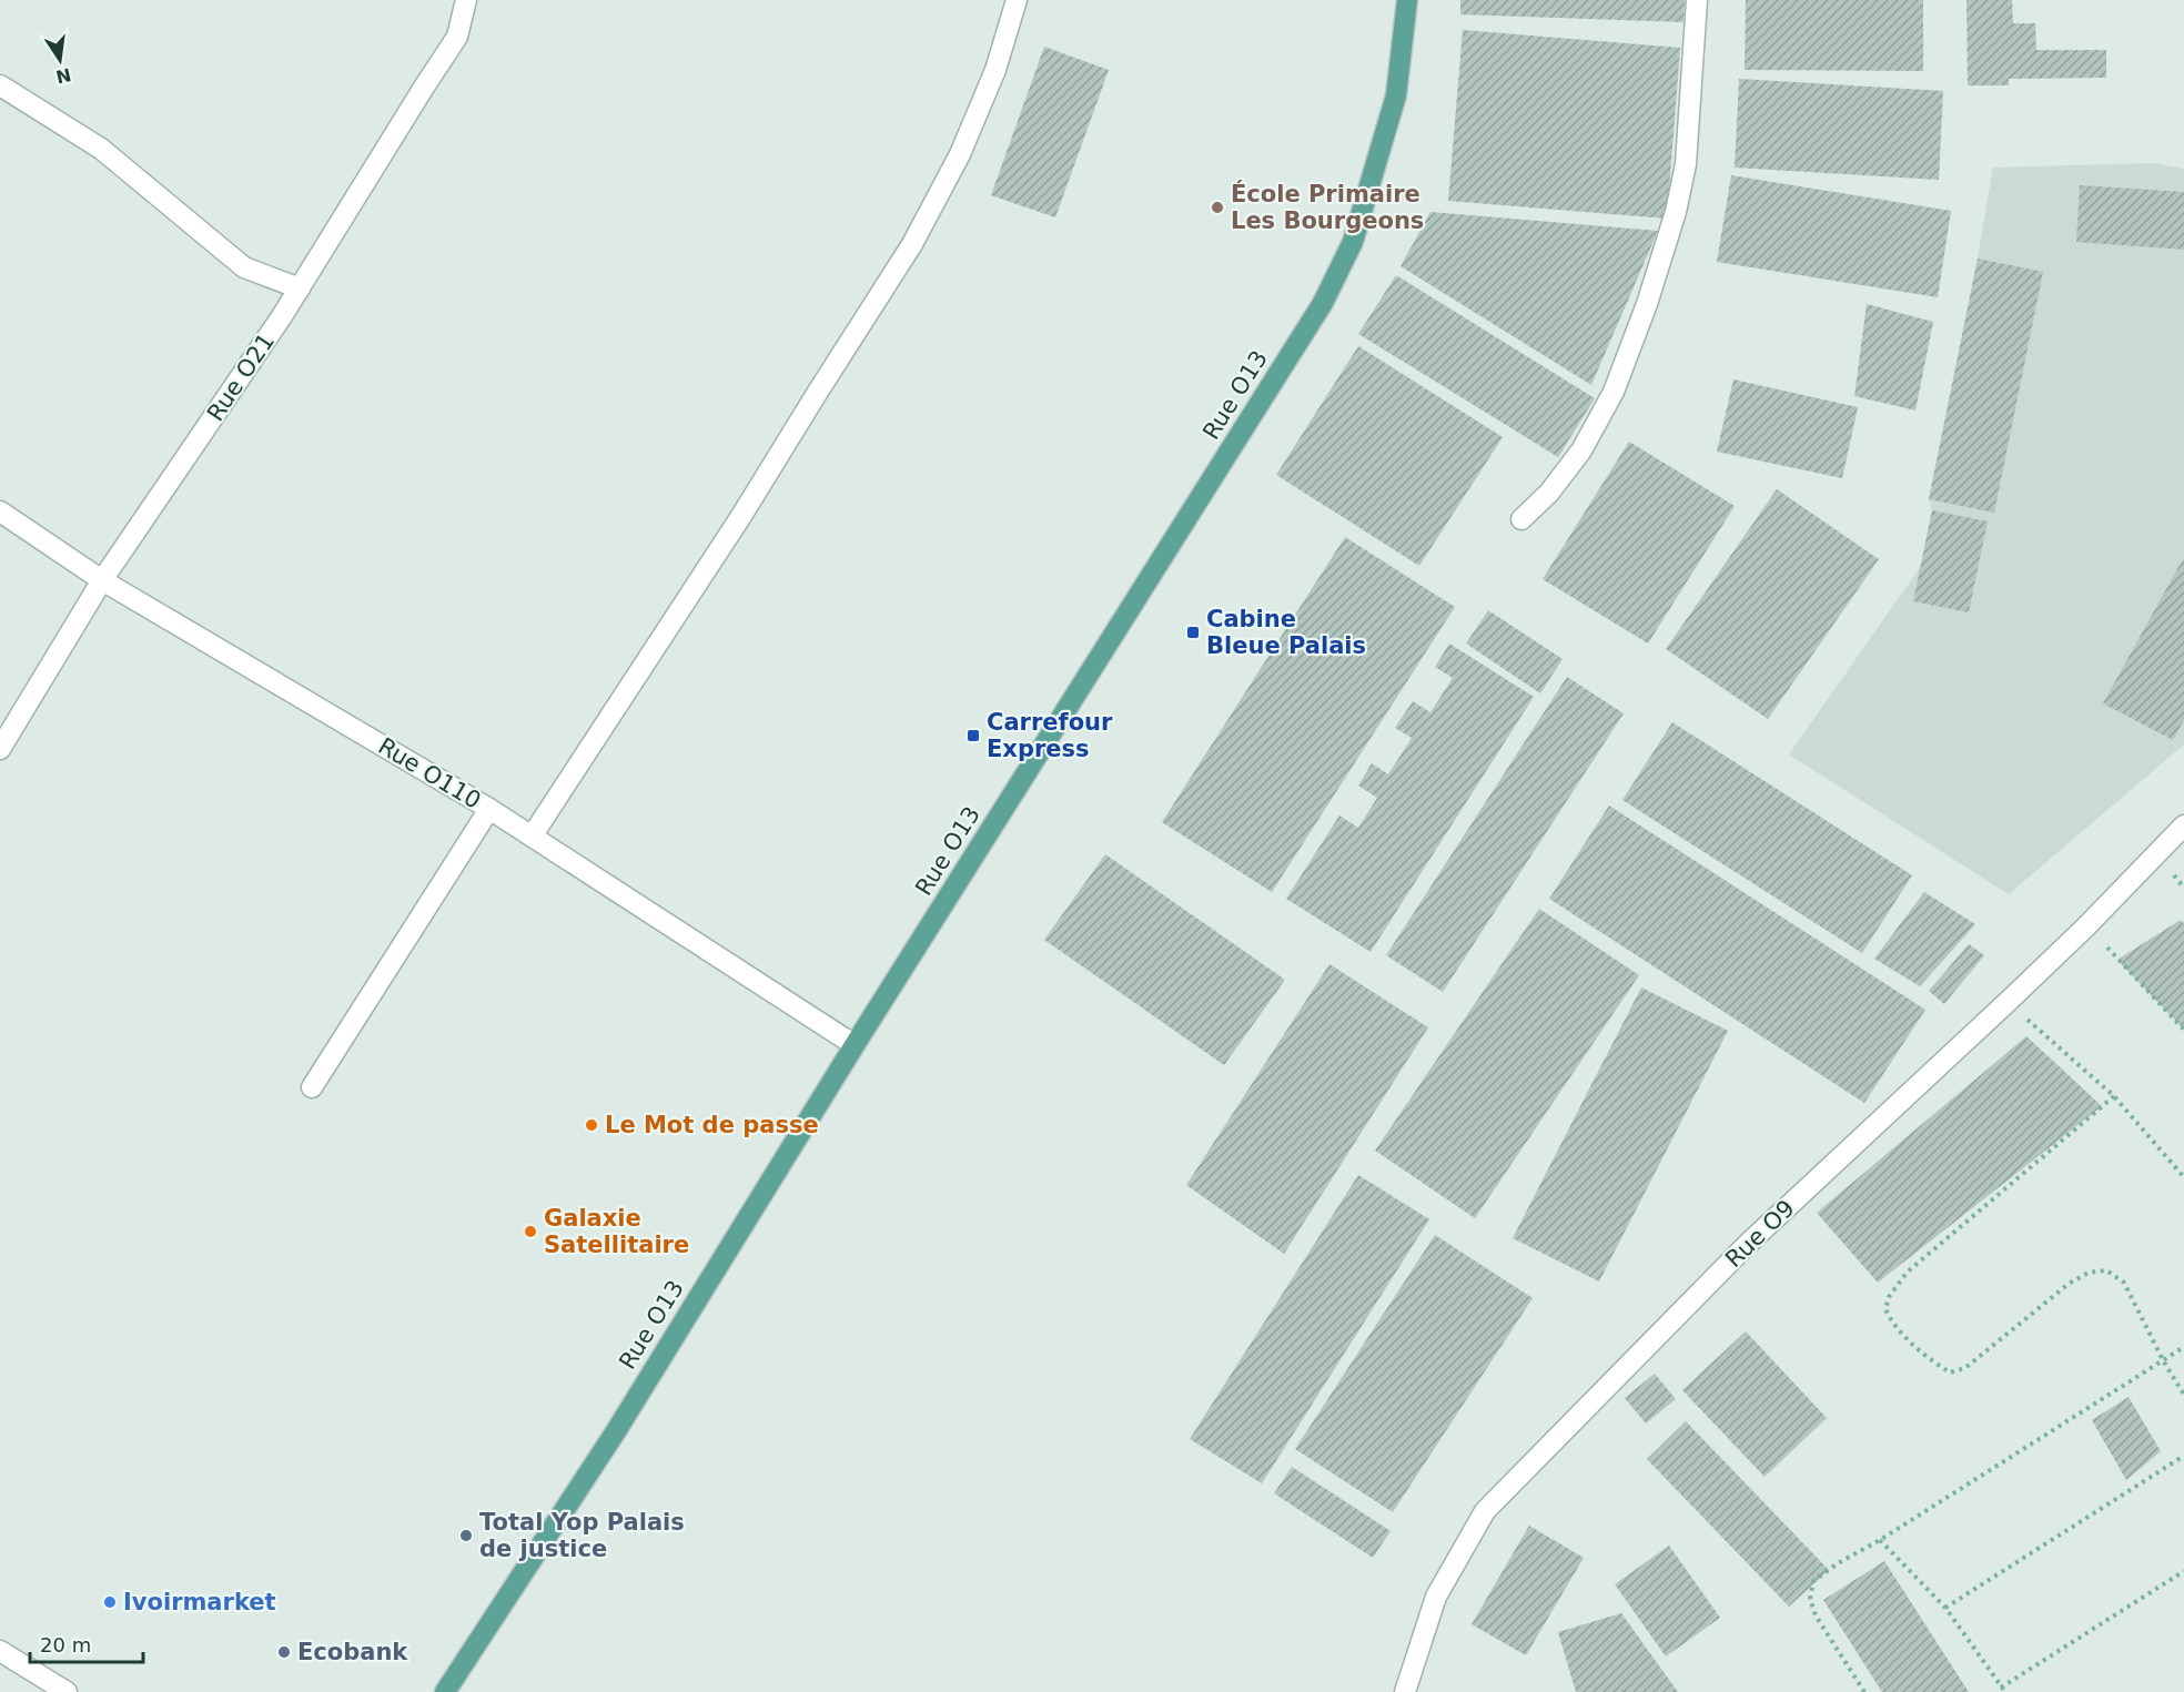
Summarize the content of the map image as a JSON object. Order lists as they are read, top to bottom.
{
  "streets": {
    "main road": ["Rue O13"],
    "street": ["Rue O21", "Rue O110", "Rue O9"]
  },
  "crossings": [
    ["Rue O21", "Rue O110"],
    ["Rue O13", "Rue O110"]
  ],
  "places": {
    "other": [
      "École Primaire Les Bourgeons",
      "Le Mot de passe",
      "Galaxie Satellitaire",
      "Total Yop Palais de justice",
      "Ivoirmarket",
      "Ecobank"
    ],
    "transit": ["Cabine Bleue Palais", "Carrefour Express"]
  },
  "scale_bar": "20 m",
  "north": "bottom"
}
